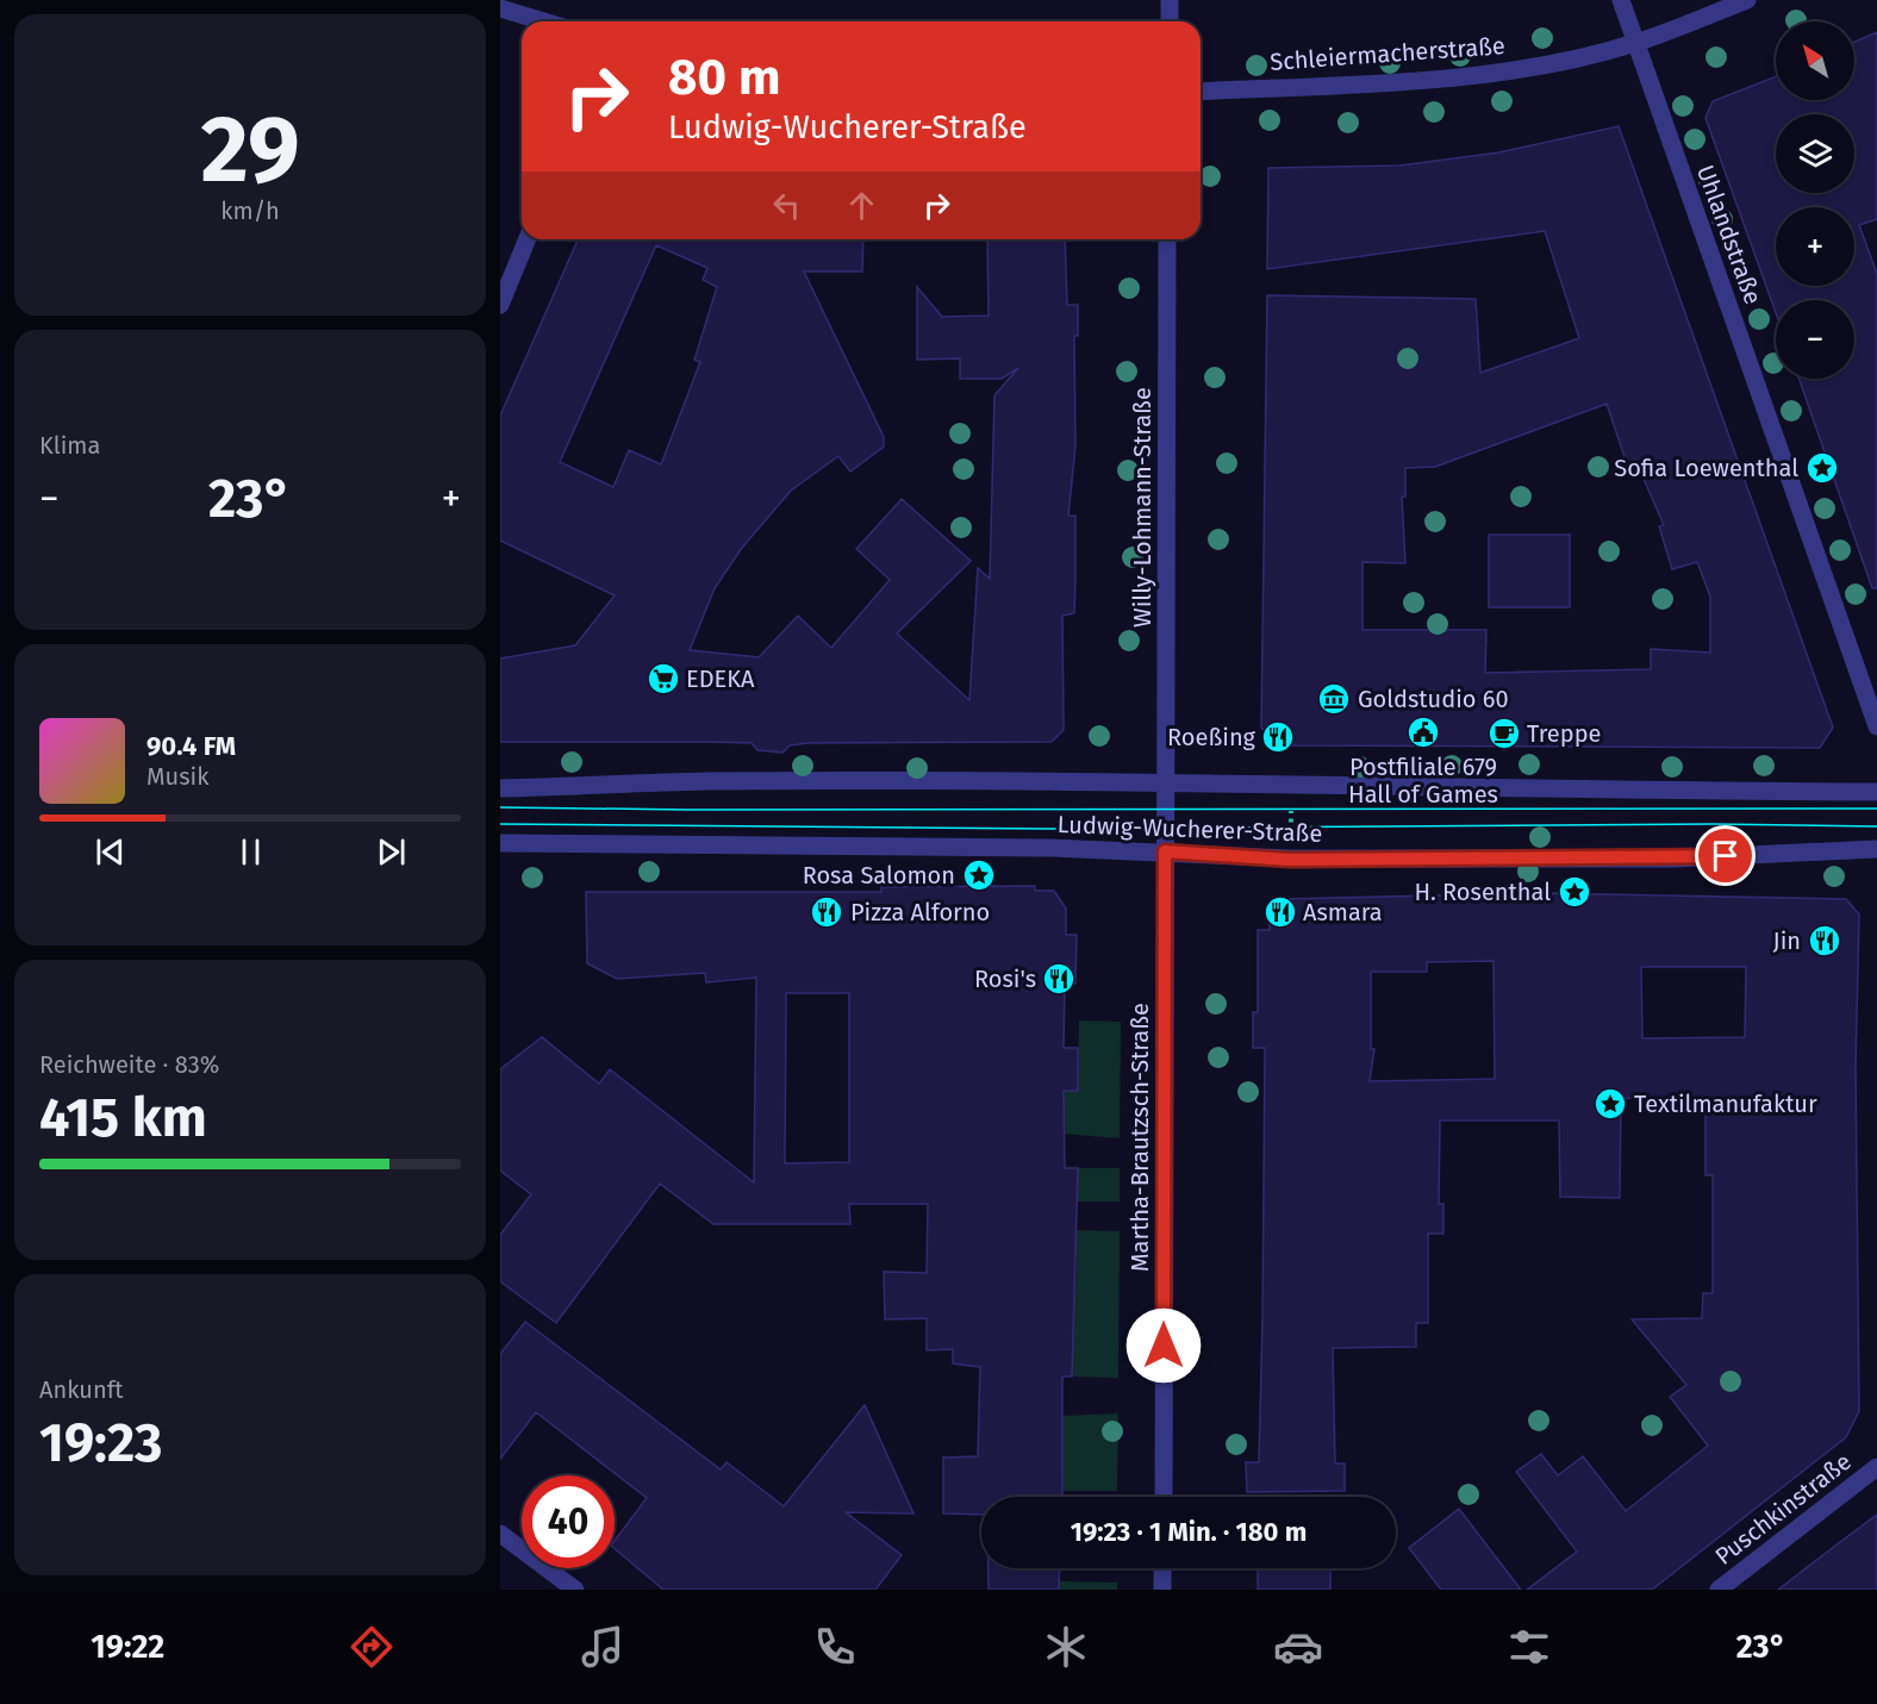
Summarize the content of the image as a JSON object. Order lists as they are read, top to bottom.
{
  "streets": {
    "street": [
      "Schleiermacherstraße",
      "Uhlandstraße",
      "Willy-Lohmann-Straße",
      "Ludwig-Wucherer-Straße",
      "Martha-Brautzsch-Straße",
      "Puschkinstraße"
    ]
  },
  "crossings": [
    ["Schleiermacherstraße", "Uhlandstraße"],
    ["Willy-Lohmann-Straße", "Ludwig-Wucherer-Straße"],
    ["Willy-Lohmann-Straße", "Martha-Brautzsch-Straße"],
    ["Ludwig-Wucherer-Straße", "Martha-Brautzsch-Straße"]
  ],
  "places": {
    "place": [
      "Sofia Loewenthal",
      "Rosa Salomon",
      "H. Rosenthal",
      "Textilmanufaktur"
    ],
    "supermarket": ["EDEKA"],
    "museum": ["Goldstudio 60"],
    "public building": ["Postfiliale 679 Hall of Games"],
    "cafe": ["Treppe"],
    "restaurant": [
      "Roeßing",
      "Pizza Alforno",
      "Asmara",
      "Jin",
      "Rosi's"
    ]
  },
  "north": "top left",
  "page": {
    "tile": [
      ["29", "km/h"],
      "Klima",
      ["Reichweite · 83%", "415 km"],
      ["Ankunft", "19:23"]
    ],
    "map_buttons": ["+", "−"],
    "turn": ["80 m", "Ludwig-Wucherer-Straße"],
    "heat": ["−", "23°", "+"],
    "song": ["90.4 FM", "Musik"],
    "limit": "40",
    "trip": "19:23 · 1 Min. · 180 m",
    "tabs": ["19:22", "23°"]
  }
}
